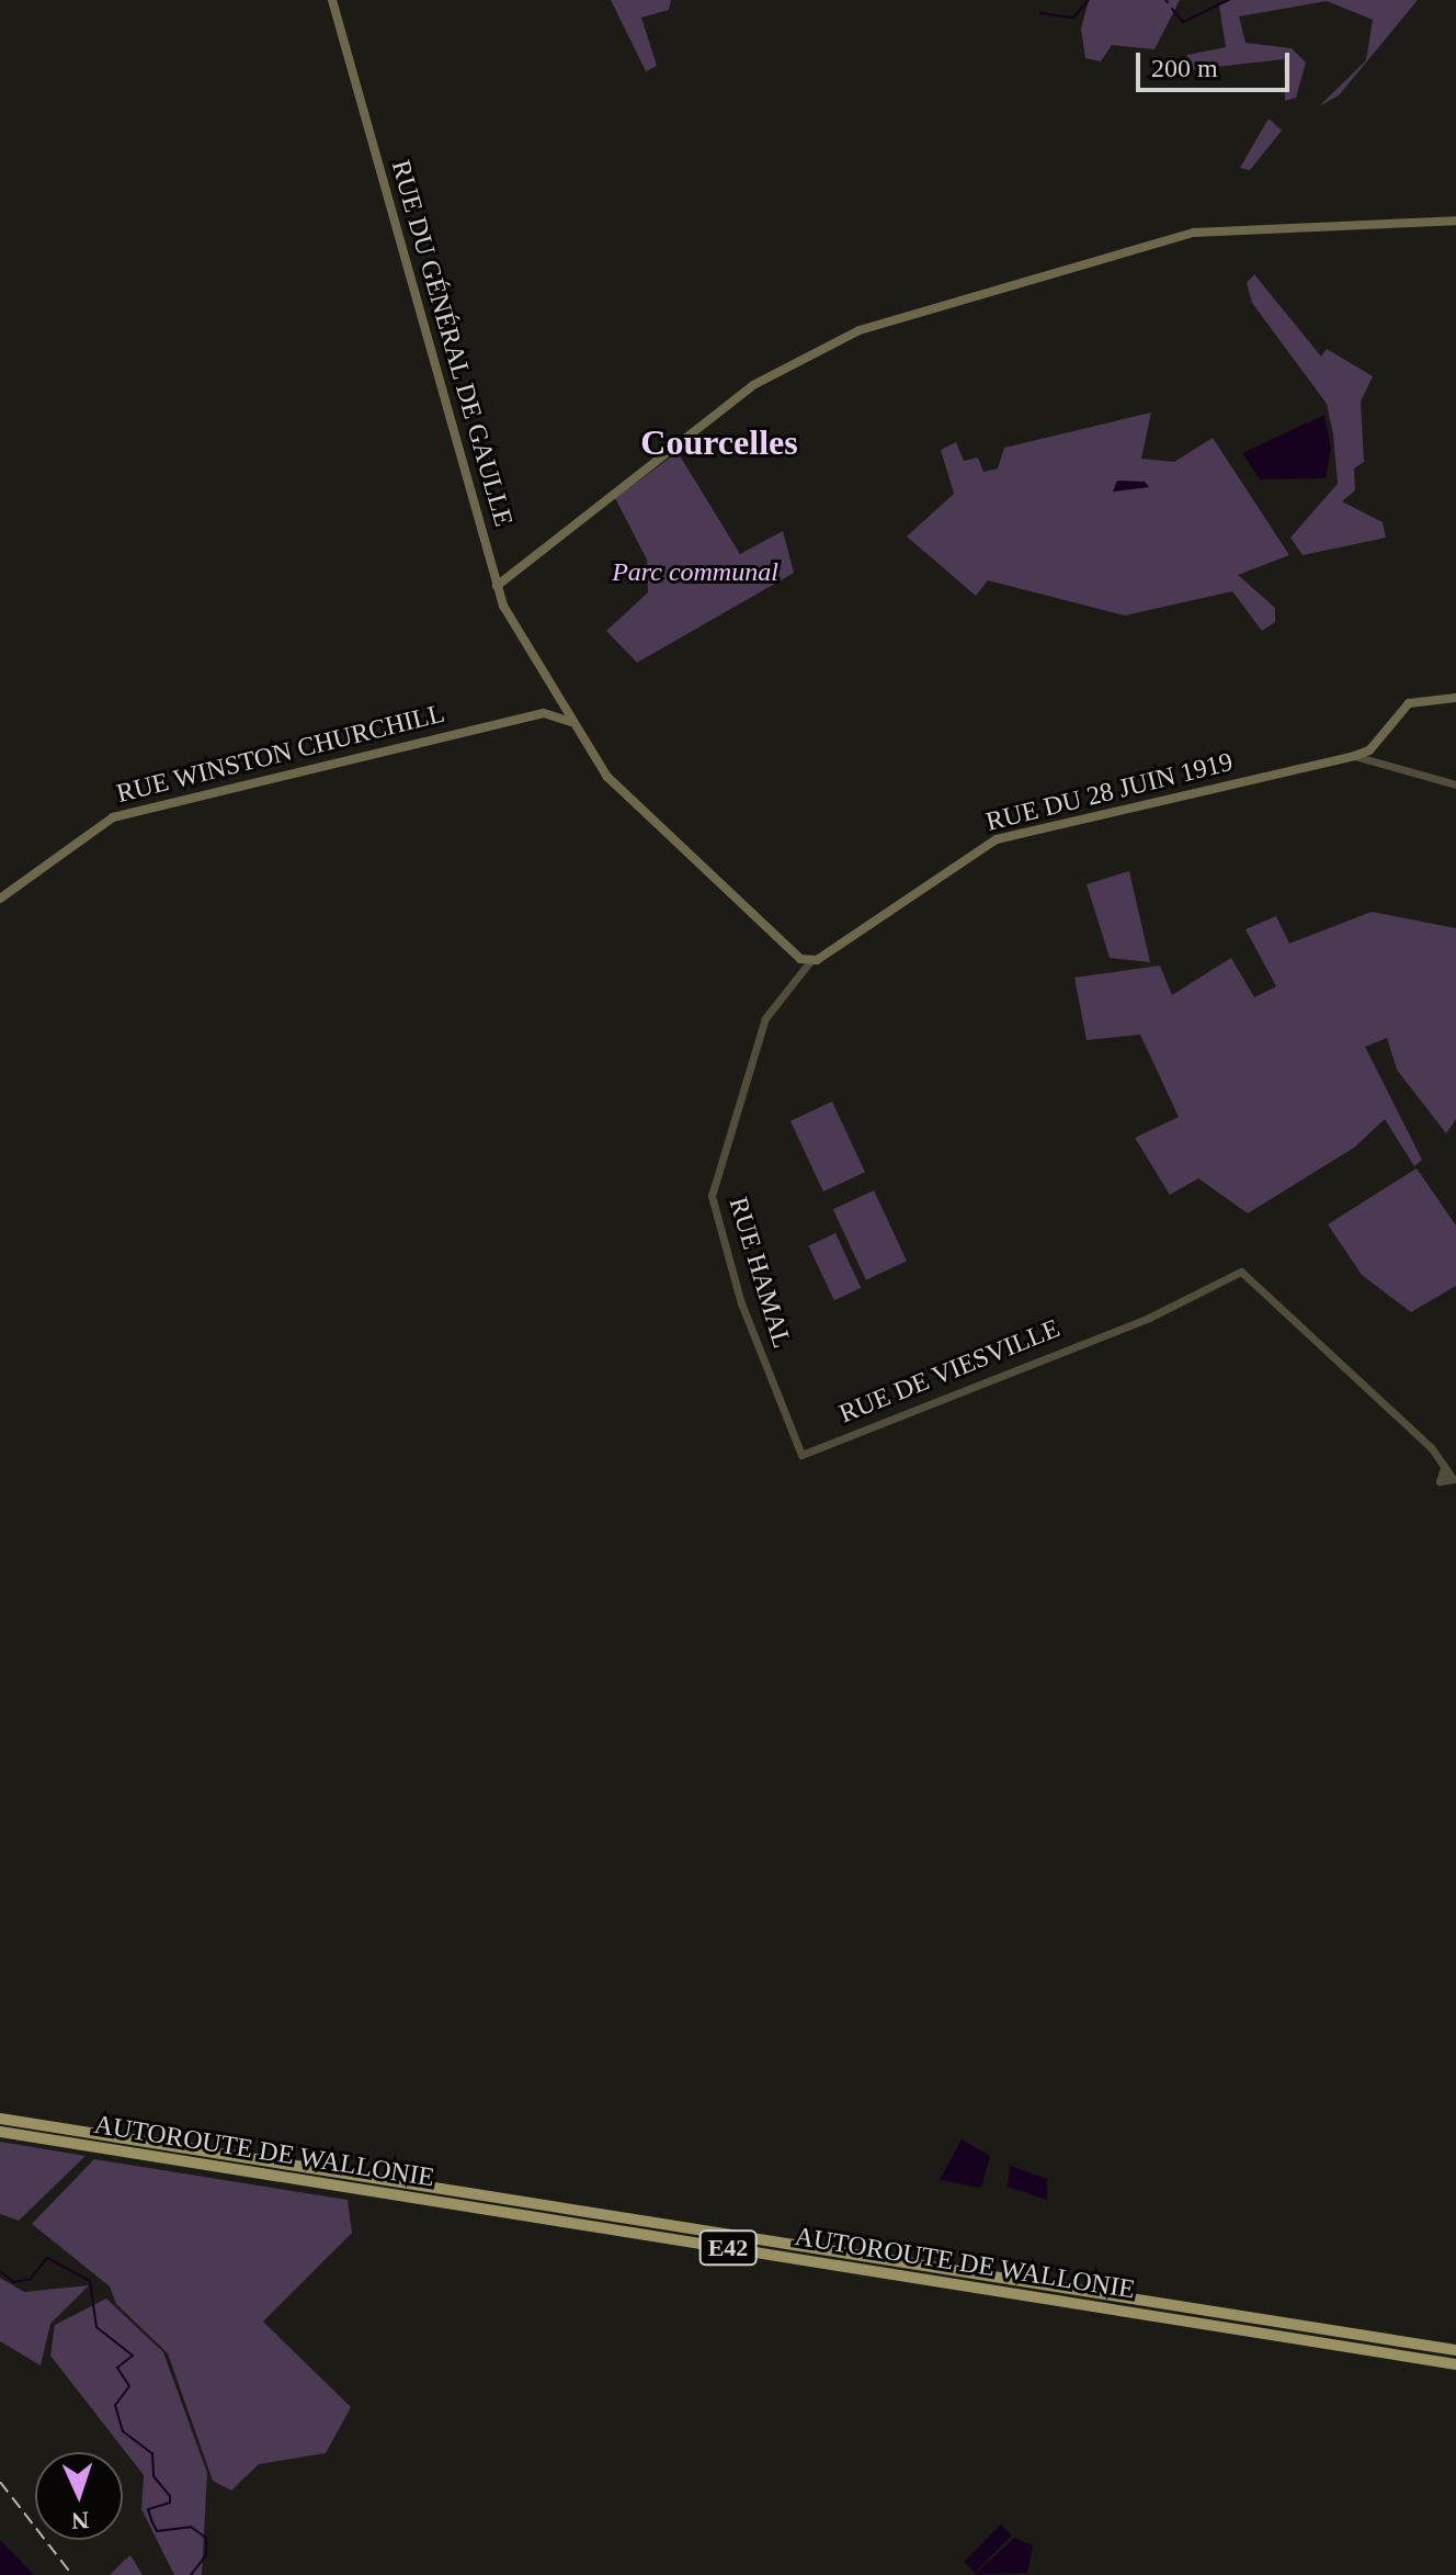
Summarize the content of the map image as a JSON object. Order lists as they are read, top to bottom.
{
  "streets": {
    "highway": ["AUTOROUTE DE WALLONIE", "E42"],
    "main road": ["RUE DU GÉNÉRAL DE GAULLE", "RUE WINSTON CHURCHILL", "RUE DU 28 JUIN 1919"],
    "street": ["RUE HAMAL", "RUE DE VIESVILLE"]
  },
  "crossings": [
    ["RUE DU GÉNÉRAL DE GAULLE", "RUE WINSTON CHURCHILL"],
    ["RUE DU GÉNÉRAL DE GAULLE", "RUE DU 28 JUIN 1919"],
    ["RUE DU GÉNÉRAL DE GAULLE", "RUE HAMAL"],
    ["RUE DU 28 JUIN 1919", "RUE HAMAL"],
    ["RUE HAMAL", "RUE DE VIESVILLE"]
  ],
  "districts": ["Courcelles"],
  "parks": ["Parc communal"],
  "scale_bar": "200 m",
  "north": "bottom"
}
